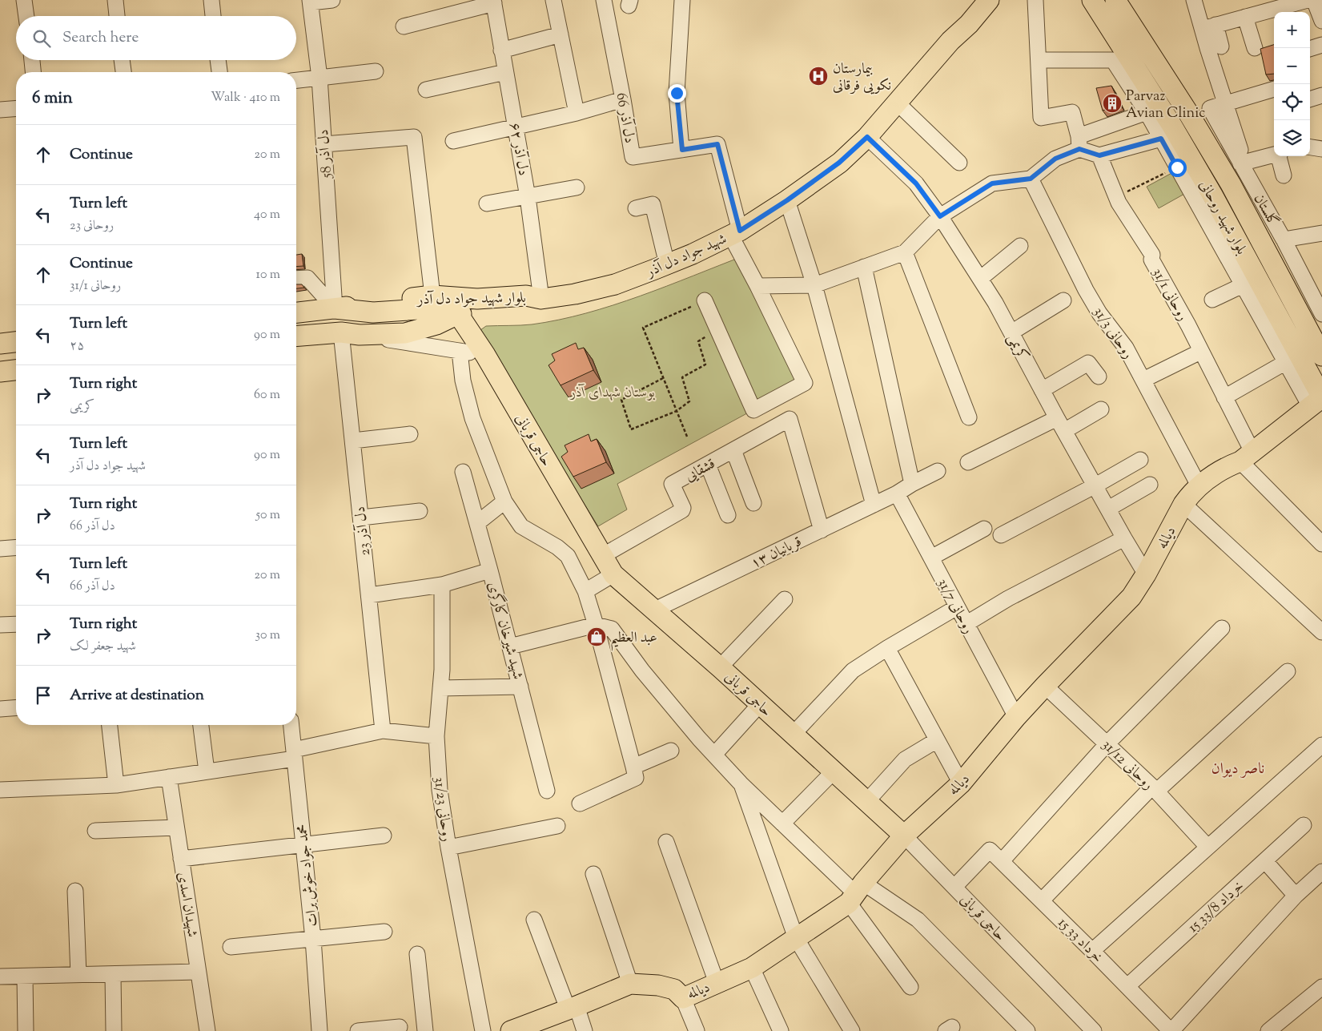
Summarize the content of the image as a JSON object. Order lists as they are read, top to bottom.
{
  "streets": {
    "main road": [
      "بلوار شهید روحانی",
      "شهید جواد دل آذر",
      "بلوار شهید جواد دل آذر",
      "حاجی قربانی",
      "دیالمه"
    ],
    "street": [
      "دل آذر 66",
      "دل آذر ۶۲",
      "دل آذر 58",
      "گلستان",
      "روحانی 31/1",
      "روحانی 31/3",
      "کریمی",
      "قشقایی",
      "دل آذر 23",
      "۱۳ قربانیان",
      "روحانی 31/7",
      "شهید شیرخان کارگری",
      "روحانی 31/12",
      "روحانی 31/23",
      "محمد جواد خوش برات",
      "شهیدان اسدی",
      "15 خرداد 33/8",
      "15 خرداد 33"
    ]
  },
  "crossings": [
    ["دل آذر 66", "شهید جواد دل آذر"],
    ["دل آذر ۶۲", "شهید جواد دل آذر"],
    ["دل آذر ۶۲", "بلوار شهید جواد دل آذر"],
    ["دل آذر 58", "بلوار شهید جواد دل آذر"],
    ["بلوار شهید روحانی", "دیالمه"],
    ["شهید جواد دل آذر", "بلوار شهید جواد دل آذر"],
    ["شهید جواد دل آذر", "کریمی"],
    ["روحانی 31/1", "دیالمه"],
    ["بلوار شهید جواد دل آذر", "حاجی قربانی"],
    ["بلوار شهید جواد دل آذر", "دل آذر 23"],
    ["روحانی 31/3", "دیالمه"],
    ["کریمی", "دیالمه"],
    ["حاجی قربانی", "قشقایی"],
    ["حاجی قربانی", "دیالمه"],
    ["حاجی قربانی", "۱۳ قربانیان"],
    ["حاجی قربانی", "15 خرداد 33"],
    ["قشقایی", "۱۳ قربانیان"],
    ["دیالمه", "روحانی 31/7"],
    ["دیالمه", "روحانی 31/12"],
    ["۱۳ قربانیان", "روحانی 31/7"],
    ["15 خرداد 33/8", "15 خرداد 33"]
  ],
  "districts": ["ناصر دیوان"],
  "parks": ["بوستان شهدای آذر"],
  "places": {
    "hospital": ["بیمارستان نکویی فرقانی"],
    "building": ["Parvaz Avian Clinic"],
    "shop": ["عبد العظيم"]
  },
  "page": {
    "map_buttons": ["+", "−"],
    "search": "Search here",
    "heading": ["6 min", "Walk · 410 m"],
    "list": [
      ["Continue", "20 m"],
      ["Turn left", "روحانی 23", "40 m"],
      ["Continue", "روحانی 31/1", "10 m"],
      ["Turn left", "۲۵", "90 m"],
      ["Turn right", "کریمی", "60 m"],
      ["Turn left", "شهید جواد دل آذر", "90 m"],
      ["Turn right", "دل آذر 66", "50 m"],
      ["Turn left", "دل آذر 66", "20 m"],
      ["Turn right", "شهید جعفر لک", "30 m"],
      "Arrive at destination"
    ]
  }
}
